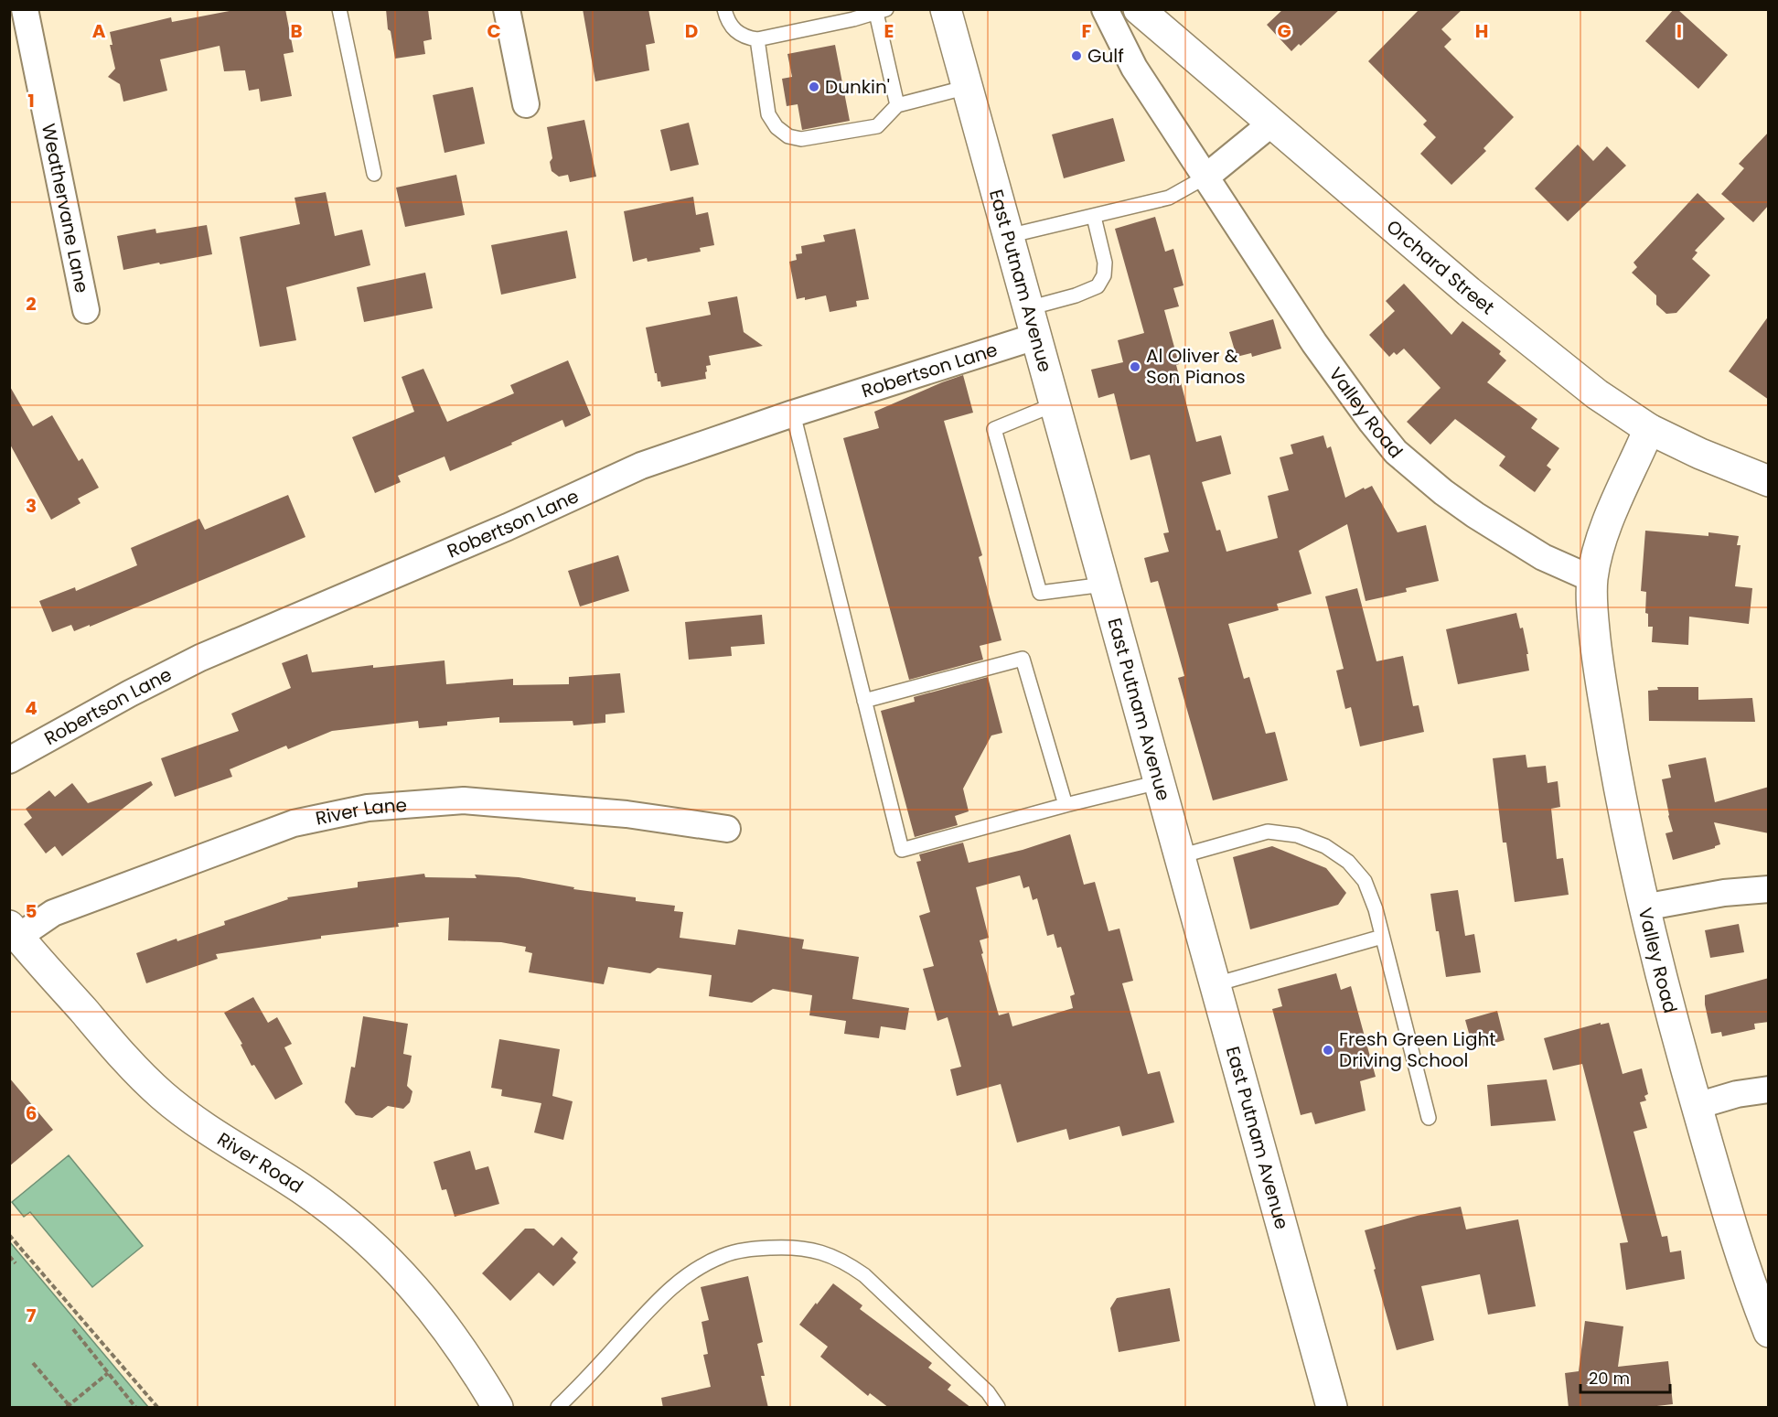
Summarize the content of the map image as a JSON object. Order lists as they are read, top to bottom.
{
  "streets": {
    "main road": [
      "Orchard Street",
      "East Putnam Avenue",
      "Valley Road",
      "River Road"
    ],
    "street": ["Weathervane Lane", "Robertson Lane", "River Lane"]
  },
  "crossings": [
    ["Orchard Street", "Valley Road"],
    ["East Putnam Avenue", "Robertson Lane"],
    ["River Lane", "River Road"]
  ],
  "places": [
    "Gulf",
    "Dunkin'",
    "Al Oliver & Son Pianos",
    "Fresh Green Light Driving School"
  ],
  "scale_bar": "20 m",
  "grid": {
    "columns": [
      "A",
      "B",
      "C",
      "D",
      "E",
      "F",
      "G",
      "H",
      "I"
    ],
    "rows": [
      "1",
      "2",
      "3",
      "4",
      "5",
      "6",
      "7"
    ]
  }
}
